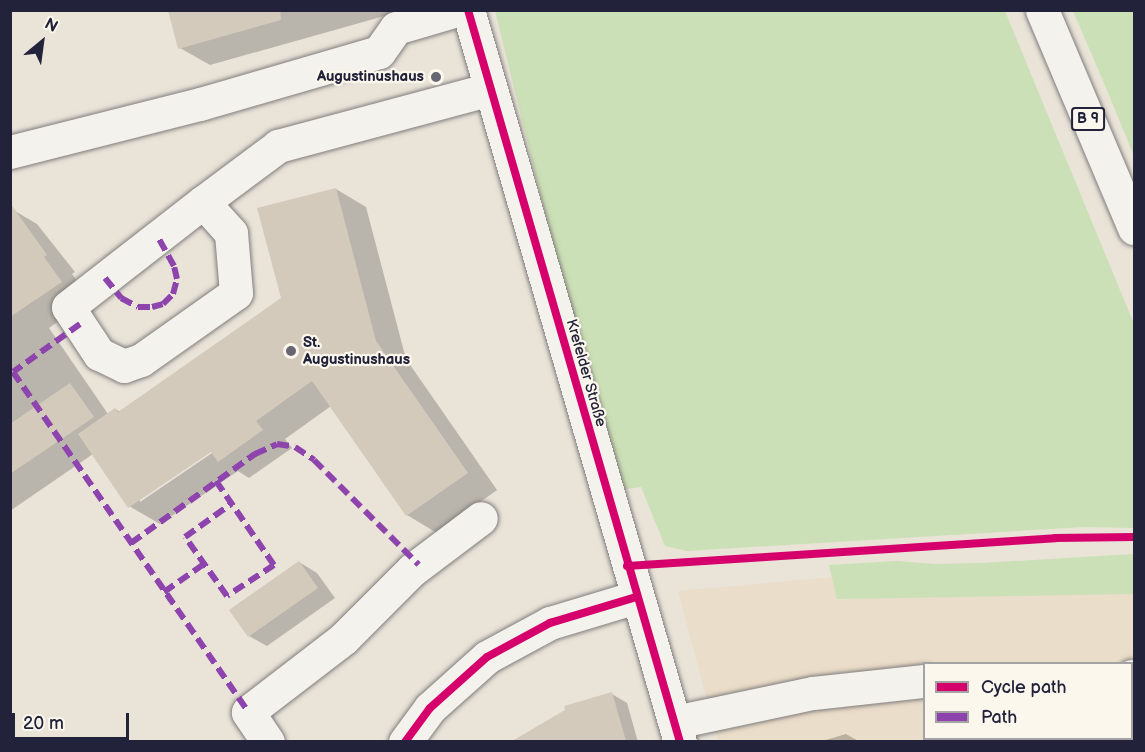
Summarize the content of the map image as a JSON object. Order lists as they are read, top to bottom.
{
  "streets": {
    "street": ["B 9", "Krefelder Straße"]
  },
  "places": ["Augustinushaus", "St. Augustinushaus"],
  "legend": ["Cycle path", "Path"],
  "scale_bar": "20 m",
  "north": "top right"
}
